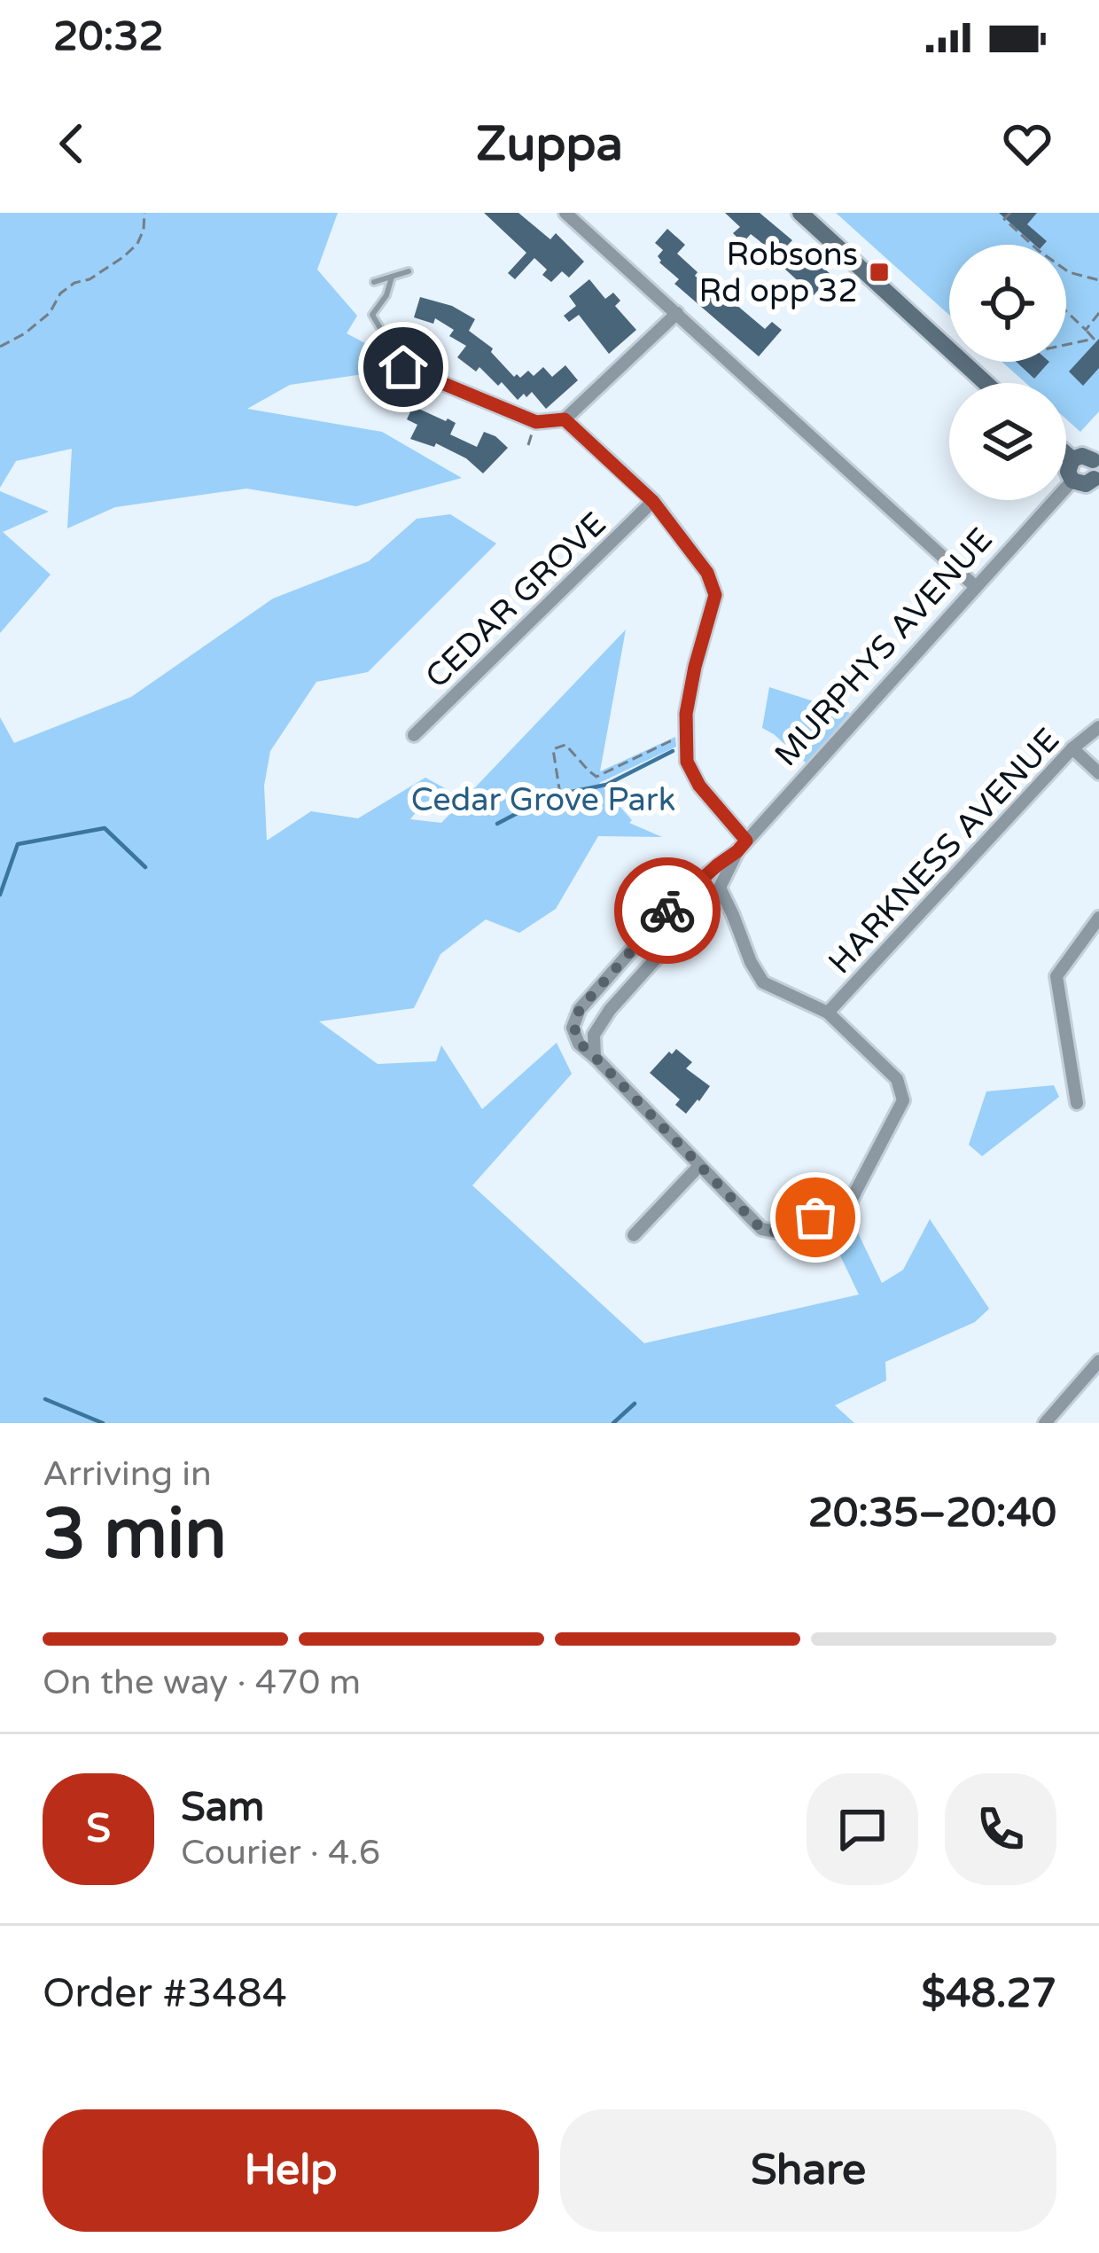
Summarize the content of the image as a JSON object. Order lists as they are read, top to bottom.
{
  "streets": {
    "street": ["CEDAR GROVE", "MURPHYS AVENUE", "HARKNESS AVENUE"]
  },
  "parks": ["Cedar Grove Park"],
  "places": {
    "transit": ["Robsons Rd opp 32"]
  },
  "page": {
    "status": "20:32",
    "header": "Zuppa",
    "heading": ["3 min", "Arriving in", "20:35–20:40"],
    "panel": [
      "Sam",
      "Courier · 4.6",
      "Order #3484",
      "$48.27"
    ],
    "bar": "On the way · 470 m",
    "round": "S",
    "buttons": ["Help", "Share"]
  }
}
